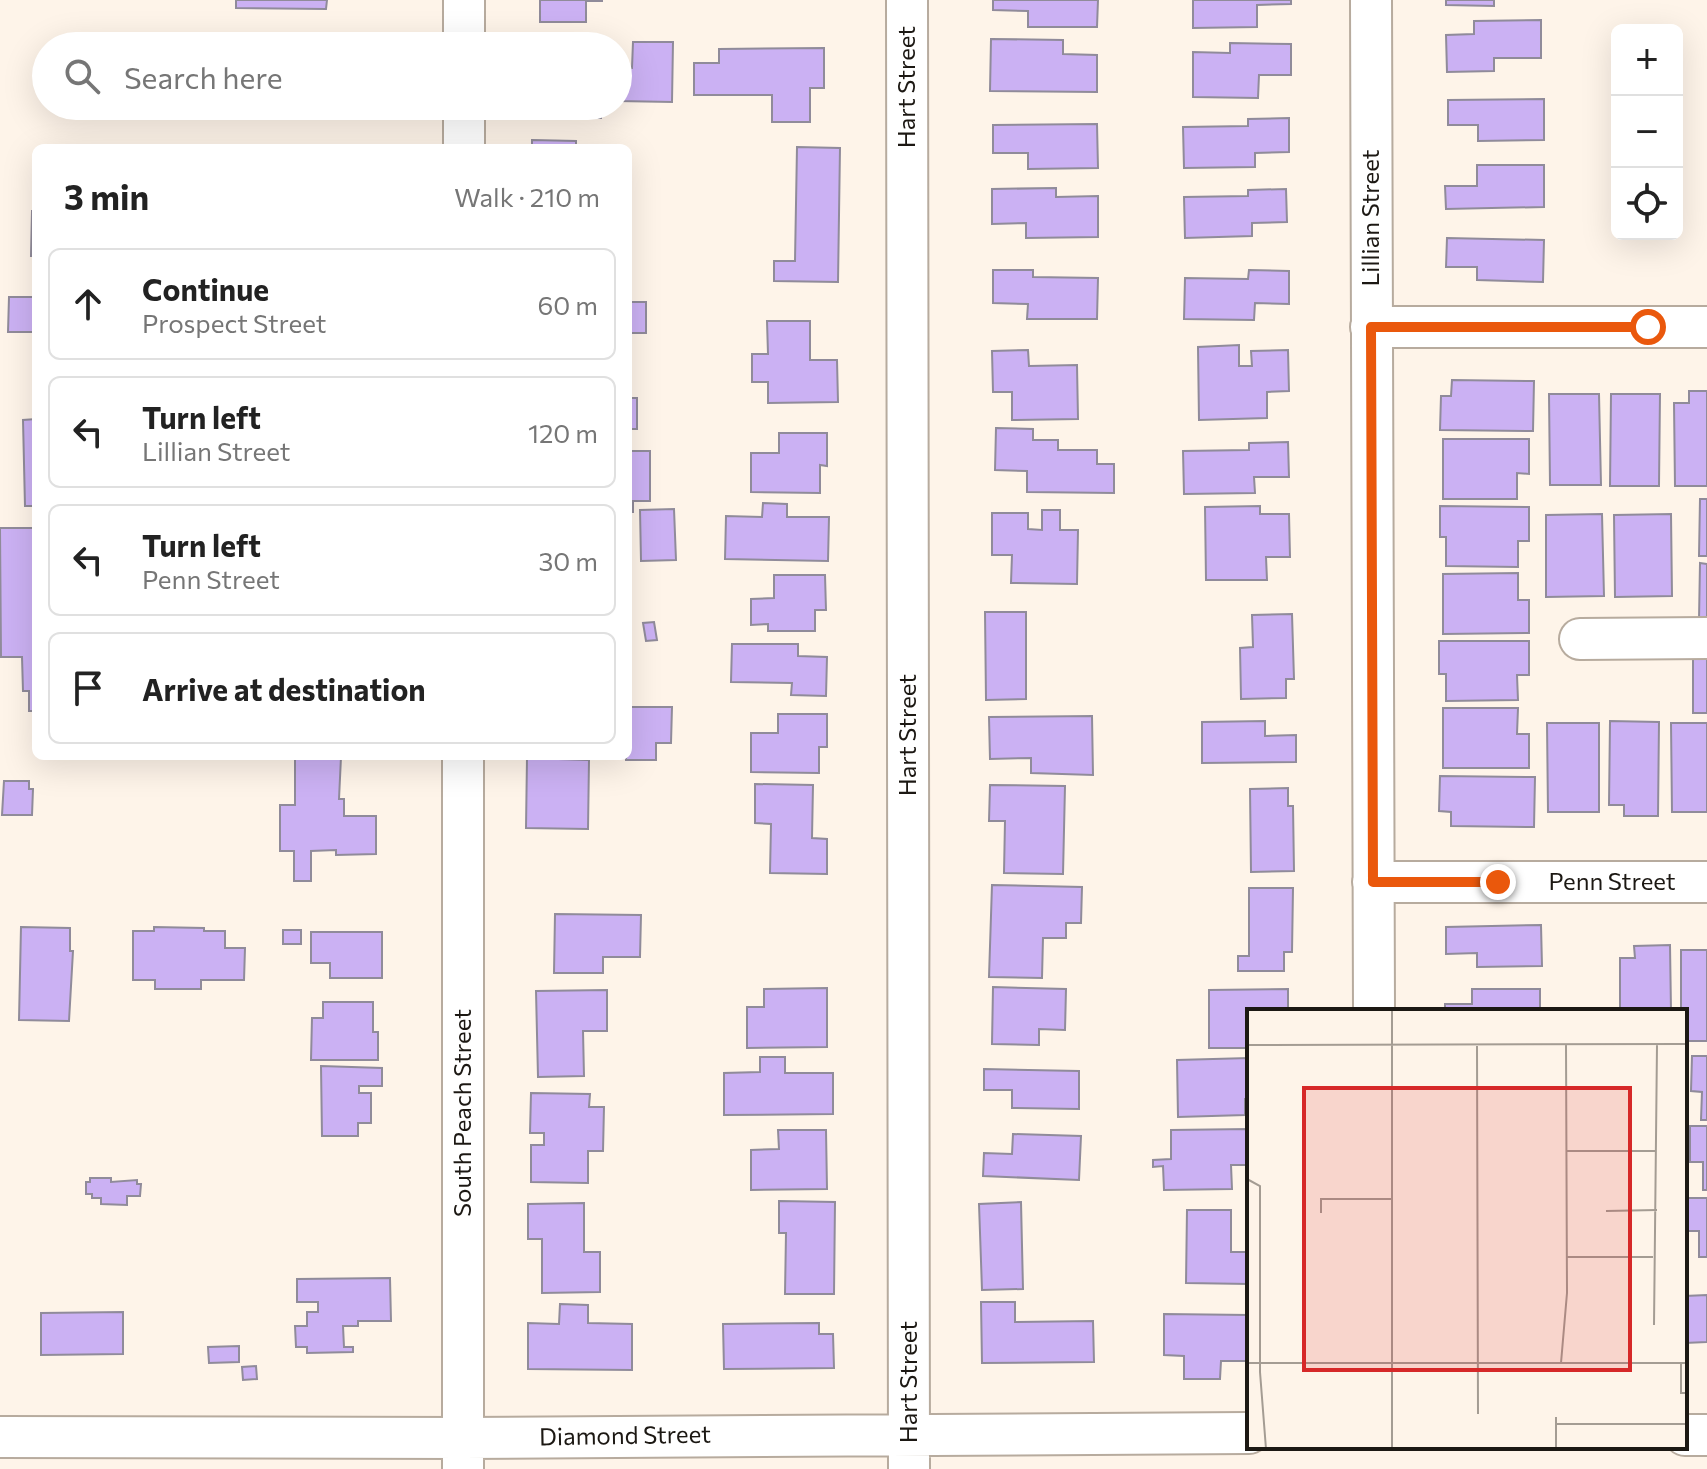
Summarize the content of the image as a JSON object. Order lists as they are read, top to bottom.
{
  "streets": {
    "street": [
      "Hart Street",
      "Lillian Street",
      "Penn Street",
      "South Peach Street",
      "Diamond Street"
    ]
  },
  "crossings": [
    ["Hart Street", "Diamond Street"],
    ["Lillian Street", "Penn Street"],
    ["South Peach Street", "Diamond Street"]
  ],
  "page": {
    "map_buttons": ["+", "−"],
    "search": "Search here",
    "heading": ["3 min", "Walk · 210 m"],
    "list": [
      ["Continue", "Prospect Street", "60 m"],
      ["Turn left", "Lillian Street", "120 m"],
      ["Turn left", "Penn Street", "30 m"],
      "Arrive at destination"
    ]
  }
}
